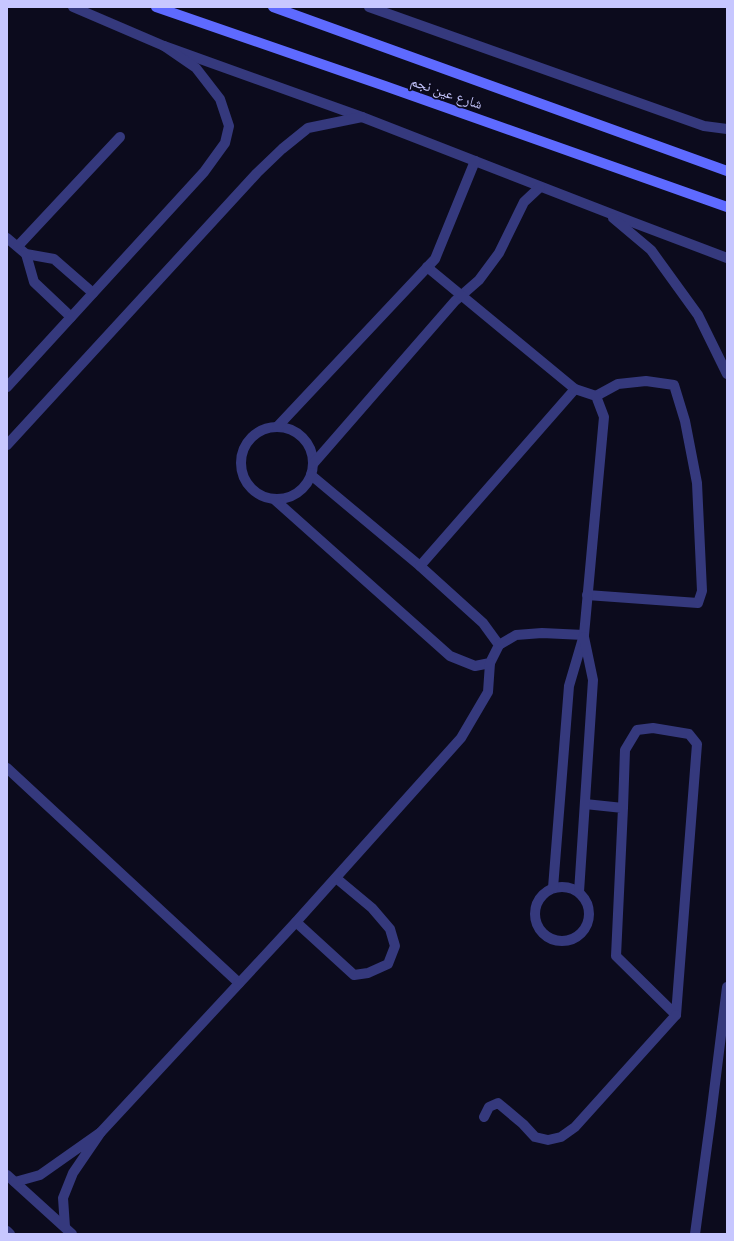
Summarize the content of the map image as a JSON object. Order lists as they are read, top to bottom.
{
  "streets": {
    "main road": ["شارع عين نجم"]
  }
}
